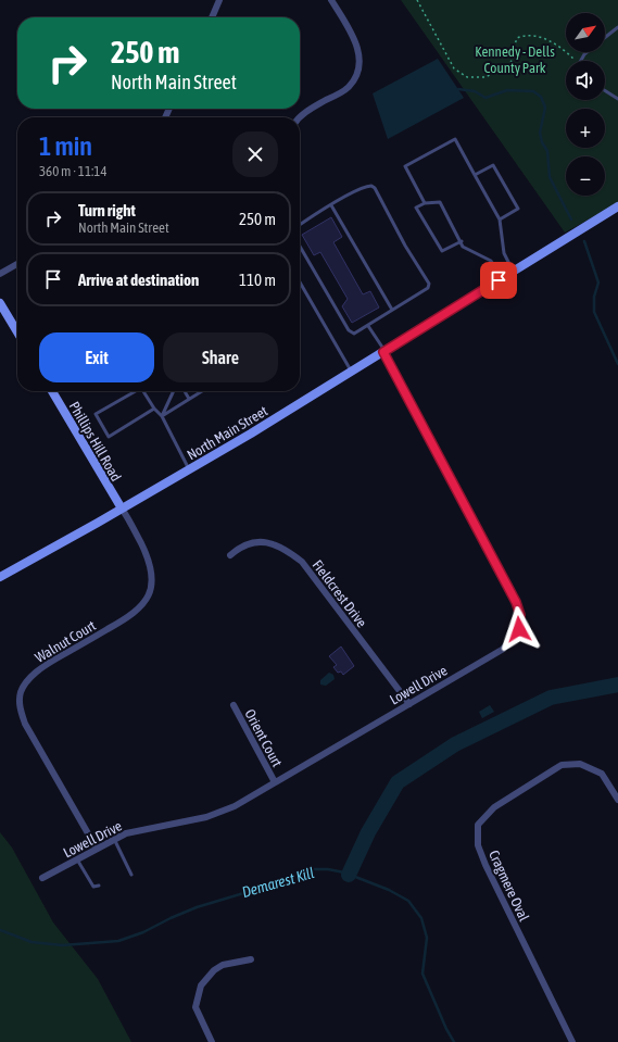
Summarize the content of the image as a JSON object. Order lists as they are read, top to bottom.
{
  "streets": {
    "street": [
      "North Main Street",
      "Phillips Hill Road",
      "Fieldcrest Drive",
      "Walnut Court",
      "Lowell Drive",
      "Orient Court",
      "Cragmere Oval"
    ]
  },
  "crossings": [
    ["North Main Street", "Phillips Hill Road"],
    ["North Main Street", "Walnut Court"],
    ["North Main Street", "Lowell Drive"],
    ["Phillips Hill Road", "Walnut Court"],
    ["Fieldcrest Drive", "Lowell Drive"],
    ["Walnut Court", "Lowell Drive"],
    ["Lowell Drive", "Orient Court"]
  ],
  "water": ["Demarest Kill"],
  "parks": ["Kennedy - Dells County Park"],
  "north": "top right",
  "page": {
    "map_buttons": ["+", "−"],
    "turn": ["250 m", "North Main Street"],
    "heading": ["1 min", "360 m · 11:14"],
    "list": [
      {
        "name": "Turn right",
        "note": "North Main Street",
        "value": "250 m"
      },
      {
        "name": "Arrive at destination",
        "value": "110 m"
      }
    ],
    "buttons": ["Exit", "Share"]
  }
}
